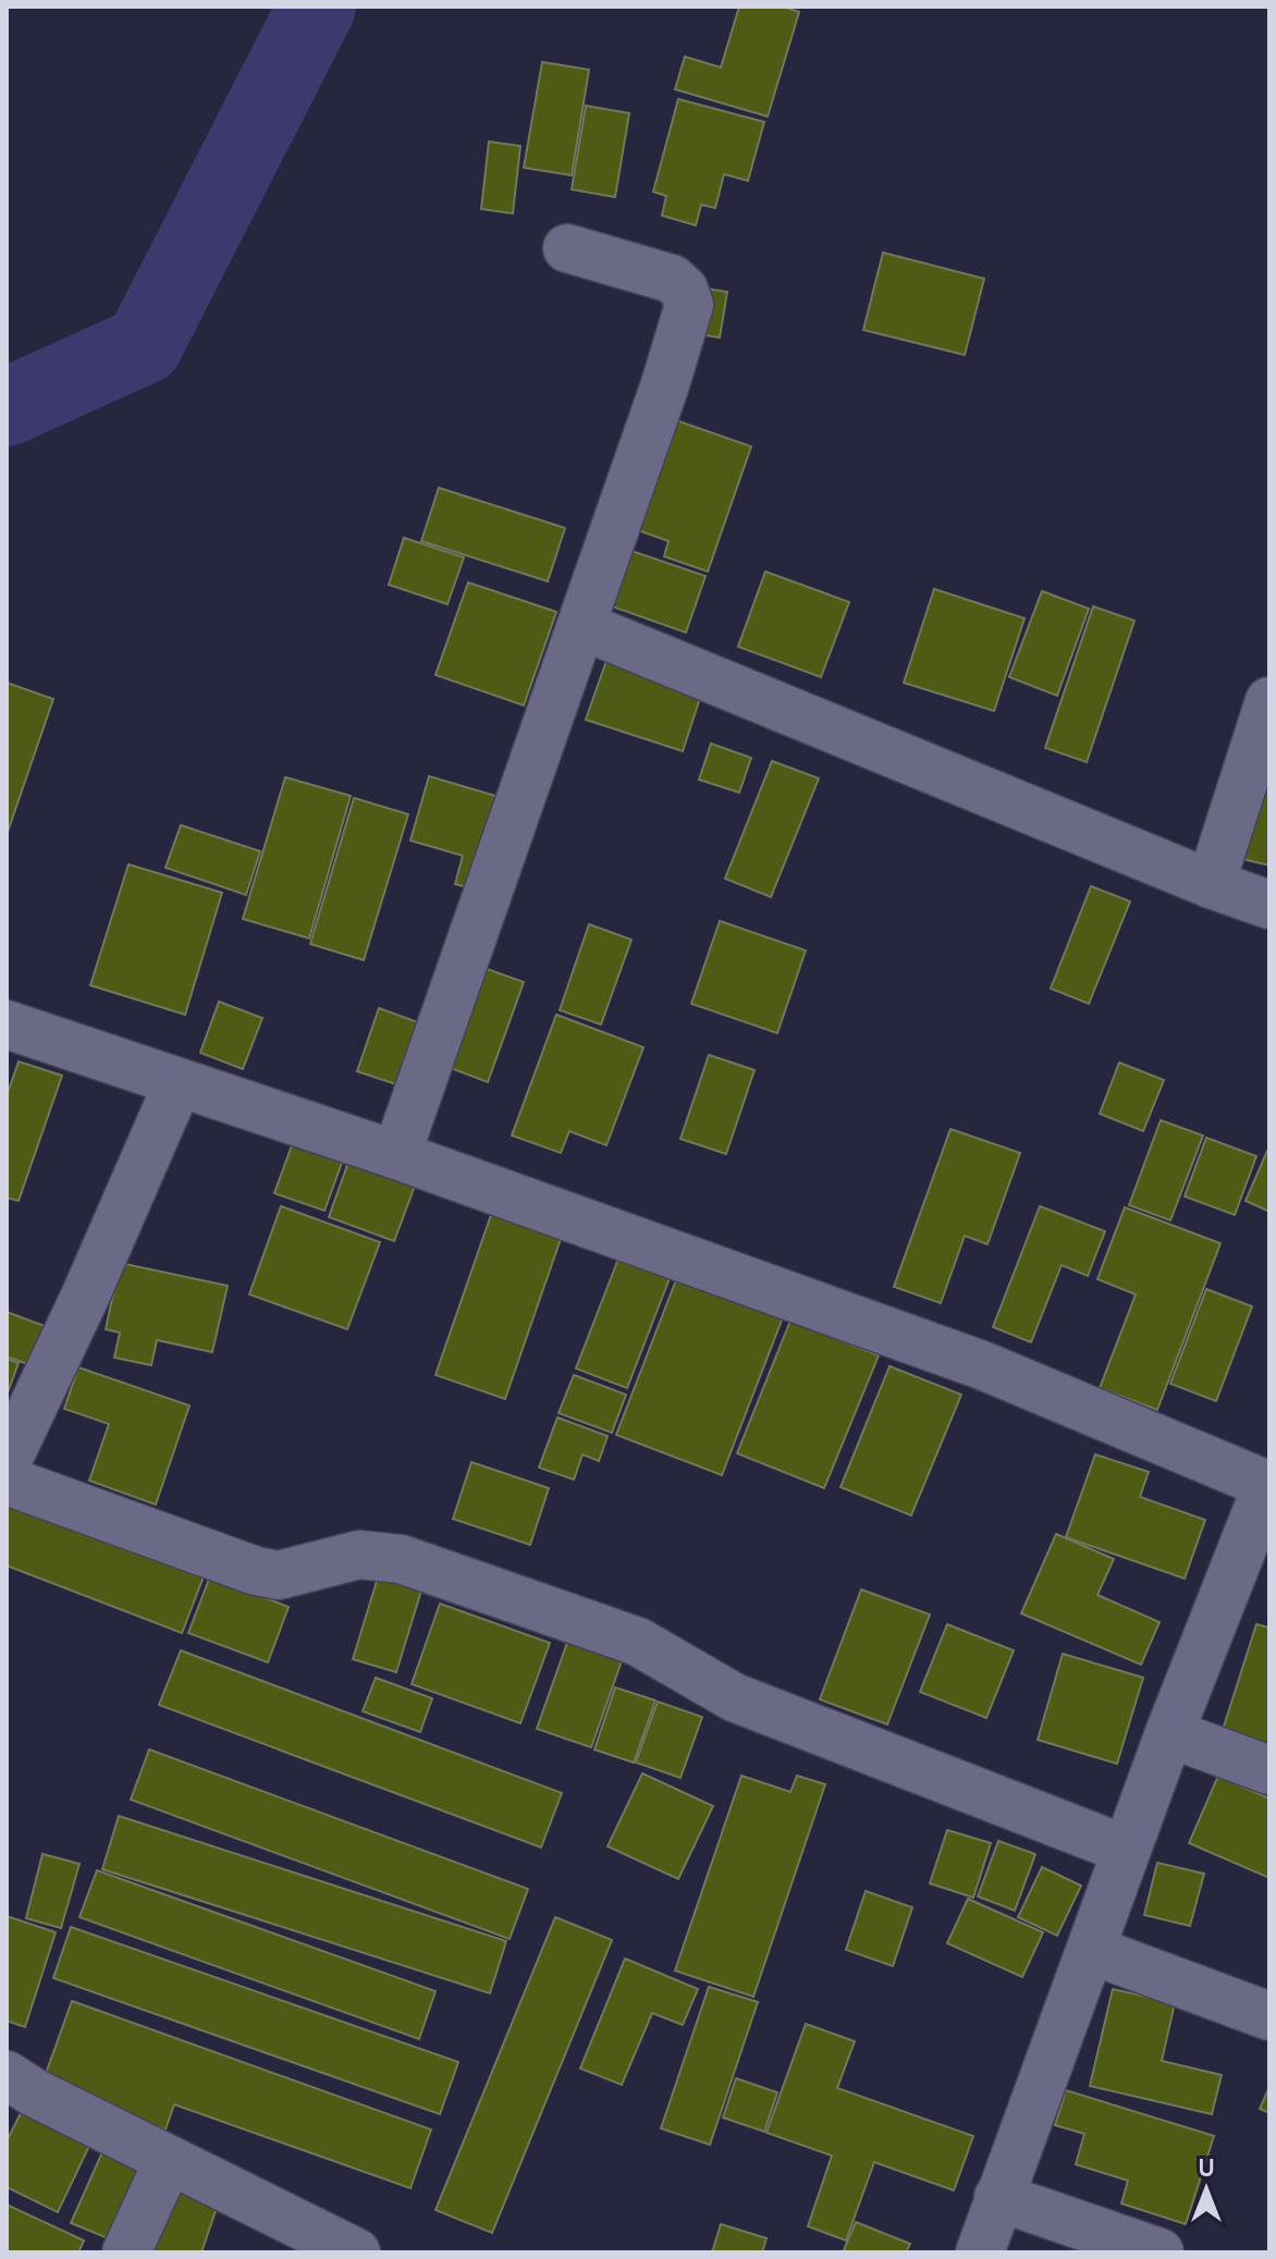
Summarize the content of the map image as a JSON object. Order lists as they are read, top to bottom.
{
  "north": "top"
}
